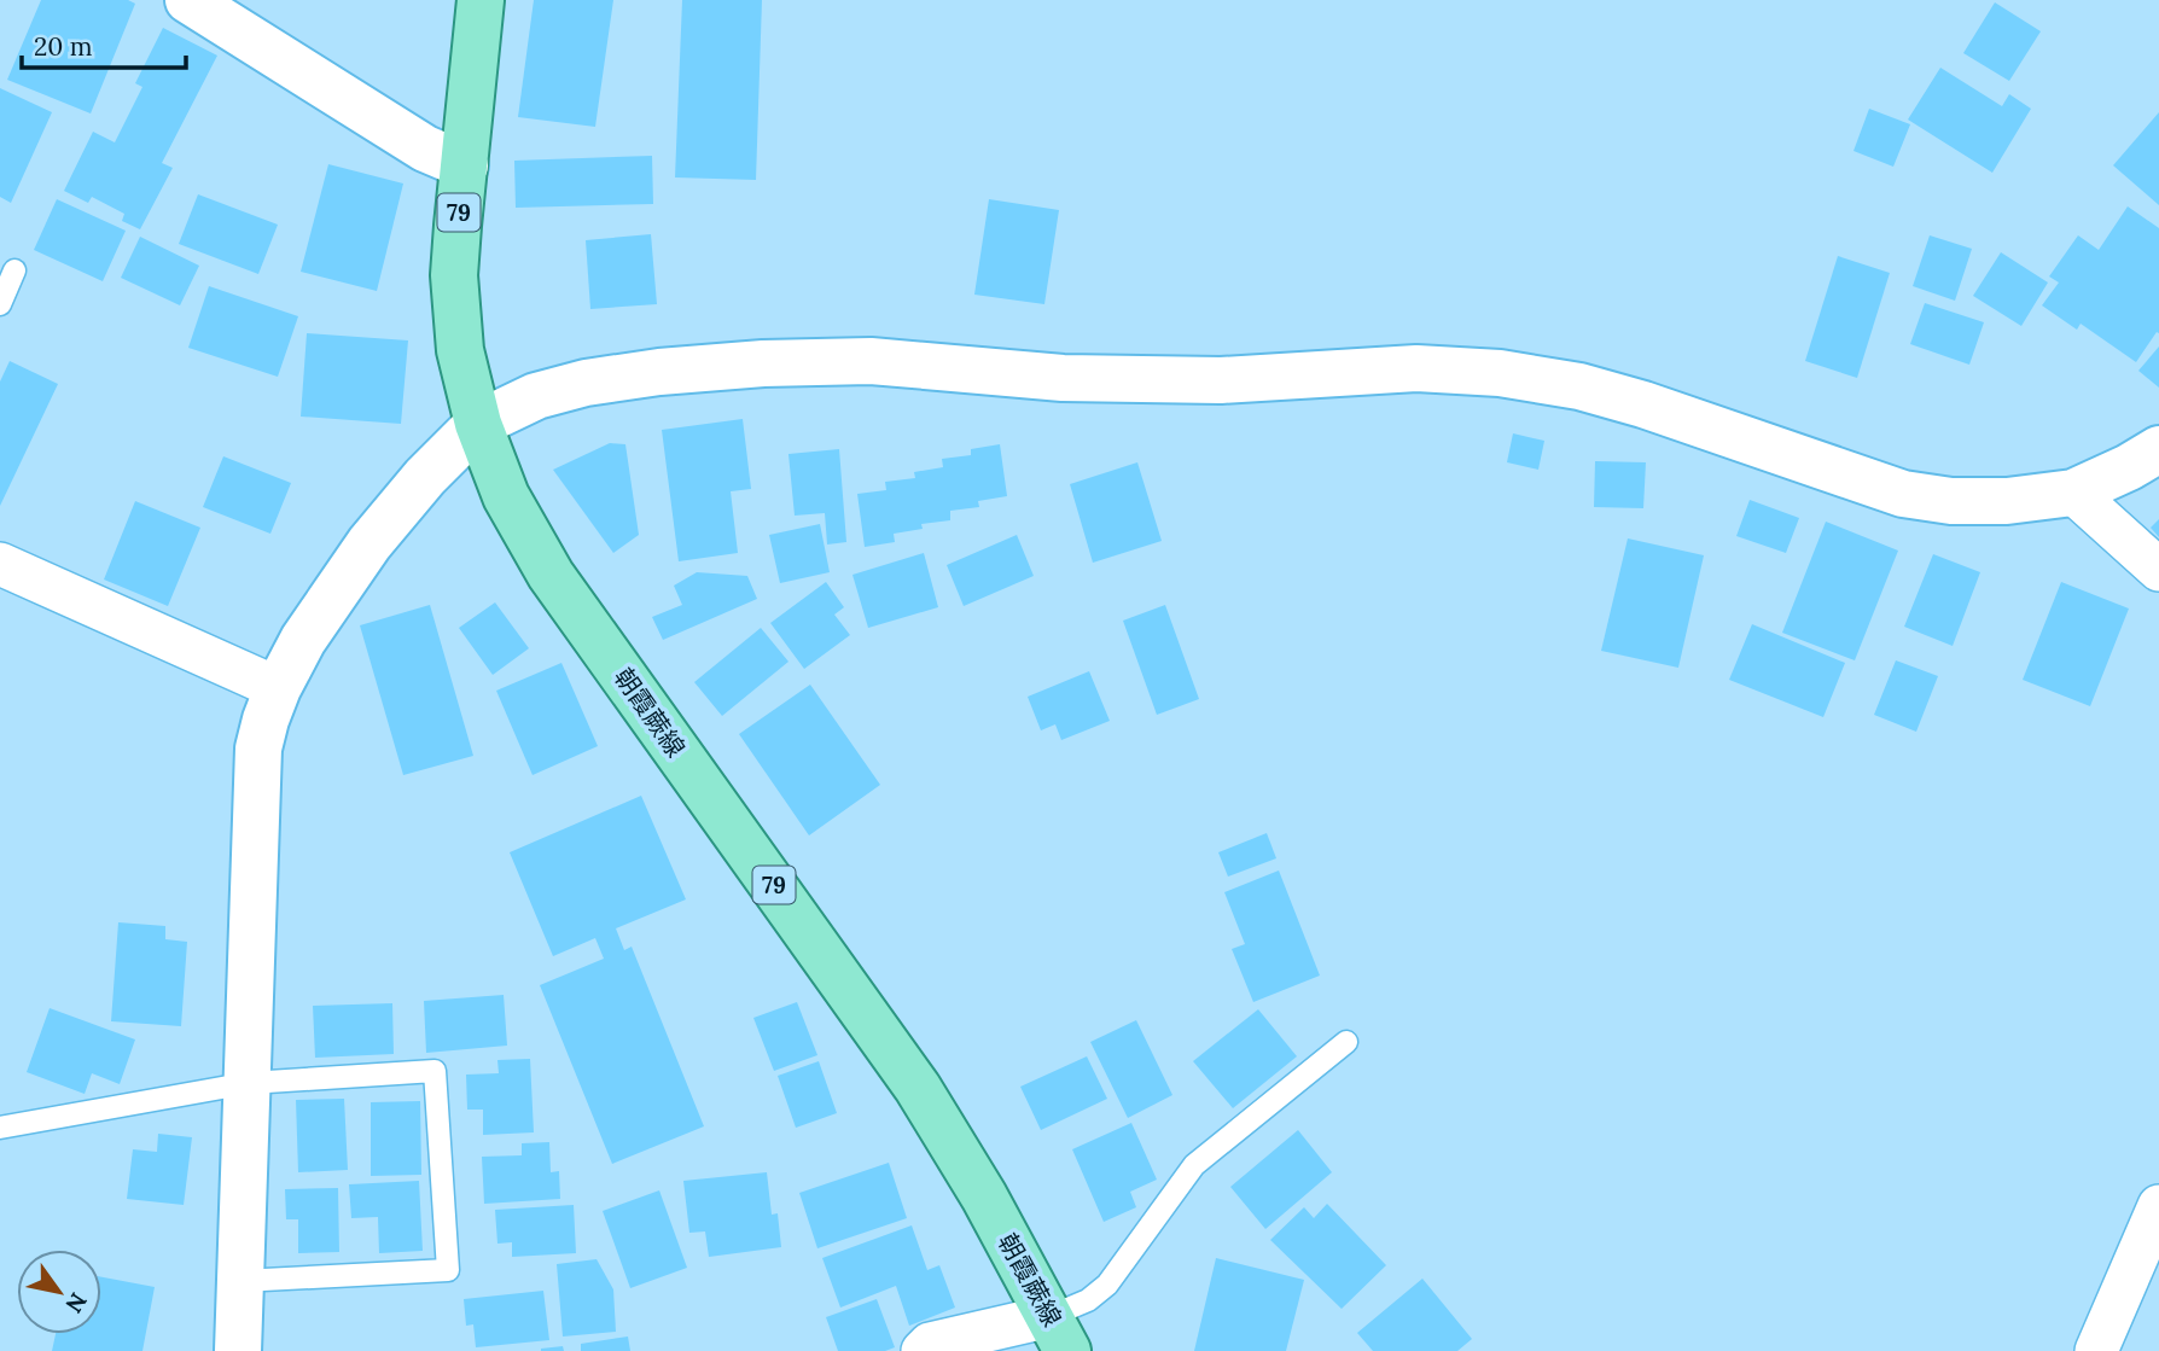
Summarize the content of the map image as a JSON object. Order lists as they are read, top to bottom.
{
  "streets": {
    "main road": ["79", "朝霞蕨線"]
  },
  "scale_bar": "20 m",
  "north": "bottom right"
}
